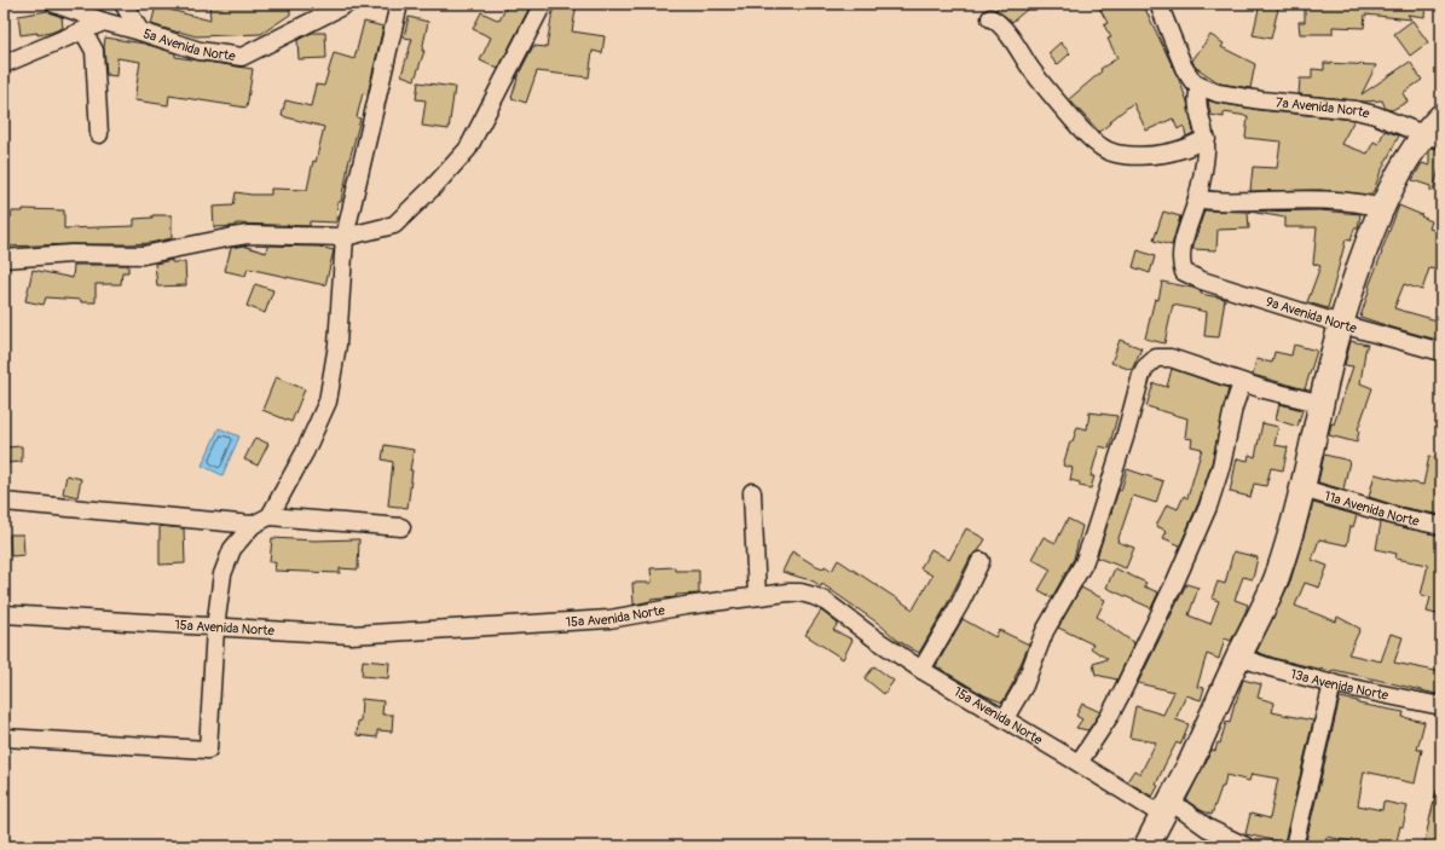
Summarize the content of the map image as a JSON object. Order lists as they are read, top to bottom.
{
  "streets": {
    "street": [
      "5a Avenida Norte",
      "7a Avenida Norte",
      "9a Avenida Norte",
      "11a Avenida Norte",
      "15a Avenida Norte",
      "13a Avenida Norte"
    ]
  }
}
